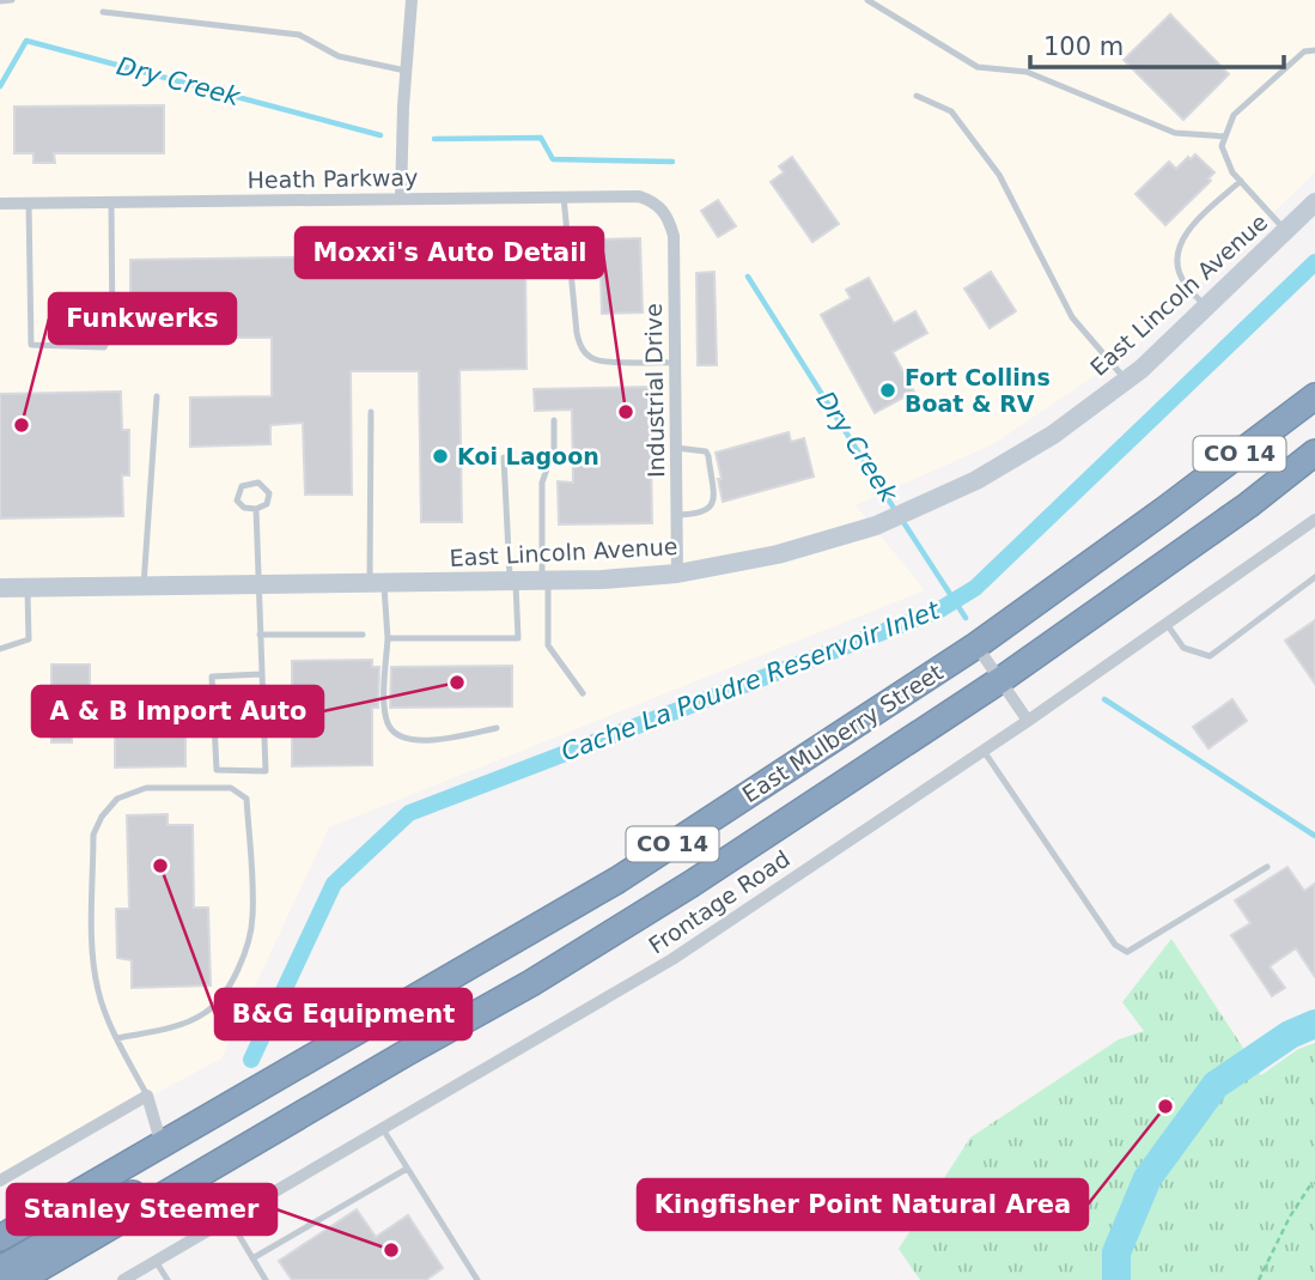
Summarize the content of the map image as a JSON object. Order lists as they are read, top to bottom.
{
  "streets": {
    "highway": ["CO 14", "East Mulberry Street"],
    "street": [
      "Heath Parkway",
      "East Lincoln Avenue",
      "Industrial Drive",
      "Frontage Road"
    ]
  },
  "crossings": [
    ["Heath Parkway", "Industrial Drive"],
    ["East Lincoln Avenue", "Industrial Drive"]
  ],
  "water": ["Dry Creek", "Cache La Poudre Reservoir Inlet"],
  "places": [
    "Fort Collins Boat & RV",
    "Moxxi's Auto Detail",
    "Funkwerks",
    "Koi Lagoon",
    "A & B Import Auto",
    "B&G Equipment",
    "Kingfisher Point Natural Area",
    "Stanley Steemer"
  ],
  "scale_bar": "100 m"
}
